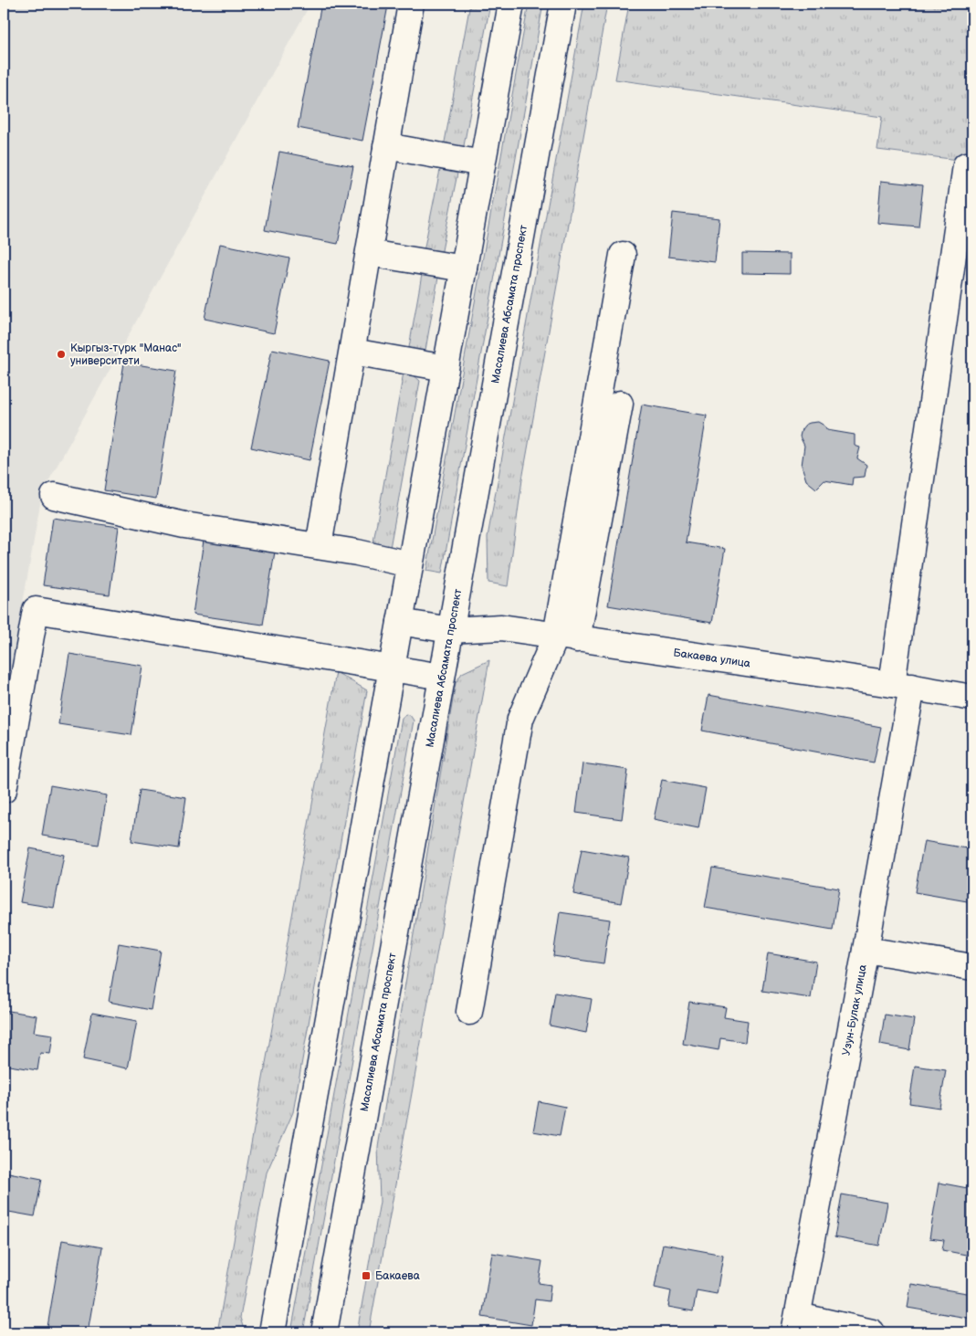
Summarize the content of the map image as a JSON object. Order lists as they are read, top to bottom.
{
  "streets": {
    "street": ["Масалиева Абсамата проспект", "Бакаева улица", "Узун-Булак улица"]
  },
  "crossings": [
    ["Масалиева Абсамата проспект", "Бакаева улица"],
    ["Бакаева улица", "Узун-Булак улица"]
  ],
  "places": {
    "other": ["Кыргыз-түрк \"Манас\" университети"],
    "transit": ["Бакаева"]
  }
}
